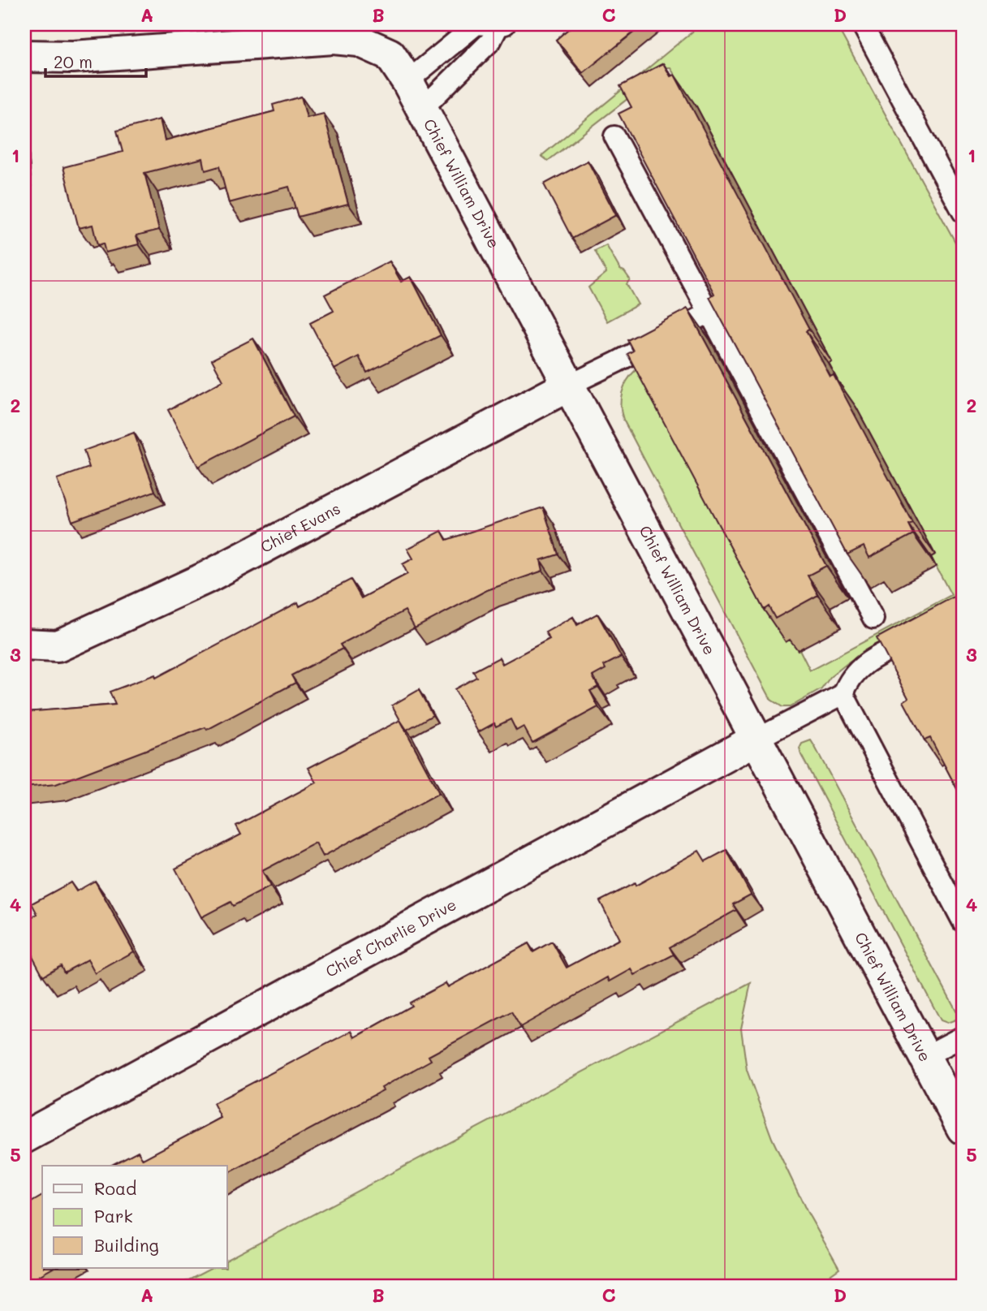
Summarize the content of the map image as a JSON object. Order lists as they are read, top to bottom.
{
  "streets": {
    "street": ["Chief William Drive", "Chief Evans", "Chief Charlie Drive"]
  },
  "crossings": [
    ["Chief William Drive", "Chief Evans"],
    ["Chief William Drive", "Chief Charlie Drive"]
  ],
  "legend": ["Road", "Park", "Building"],
  "scale_bar": "20 m",
  "grid": {
    "columns": [
      "A",
      "B",
      "C",
      "D"
    ],
    "rows": [
      "1",
      "2",
      "3",
      "4",
      "5"
    ]
  }
}
